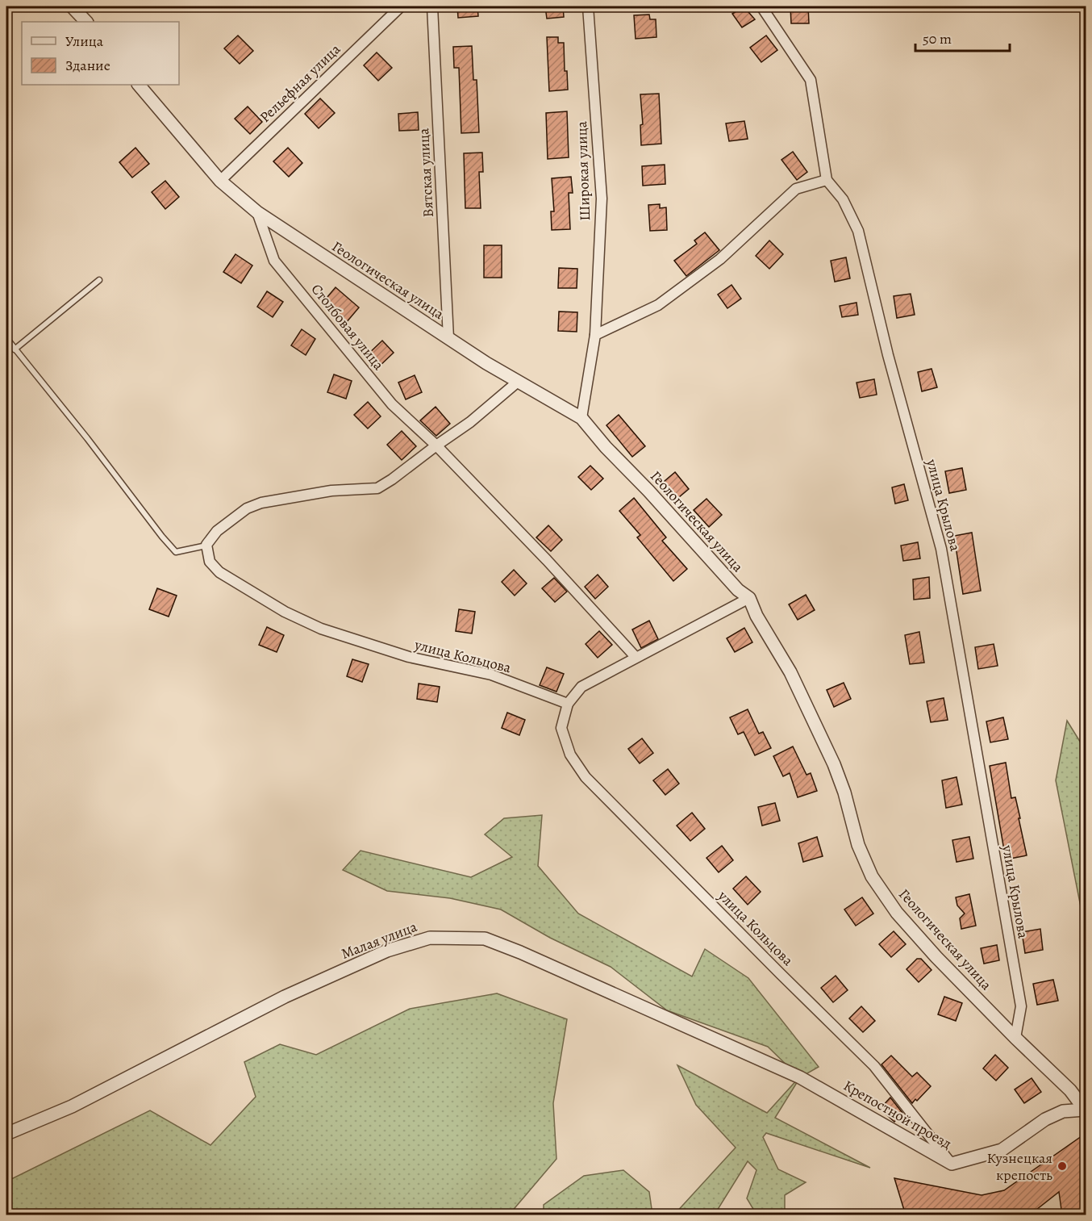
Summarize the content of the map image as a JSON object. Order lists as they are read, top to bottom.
{
  "streets": {
    "street": [
      "Рельефная улица",
      "Широкая улица",
      "Вятская улица",
      "Геологическая улица",
      "Столбовая улица",
      "улица Крылова",
      "улица Кольцова",
      "Малая улица",
      "Крепостной проезд"
    ]
  },
  "crossings": [
    ["Рельефная улица", "Геологическая улица"],
    ["Широкая улица", "Геологическая улица"],
    ["Вятская улица", "Геологическая улица"],
    ["Геологическая улица", "Столбовая улица"],
    ["Геологическая улица", "улица Крылова"],
    ["Геологическая улица", "Крепостной проезд"],
    ["улица Кольцова", "Крепостной проезд"],
    ["Малая улица", "Крепостной проезд"]
  ],
  "places": ["Кузнецкая крепость"],
  "legend": ["Улица", "Здание"],
  "scale_bar": "50 m"
}
